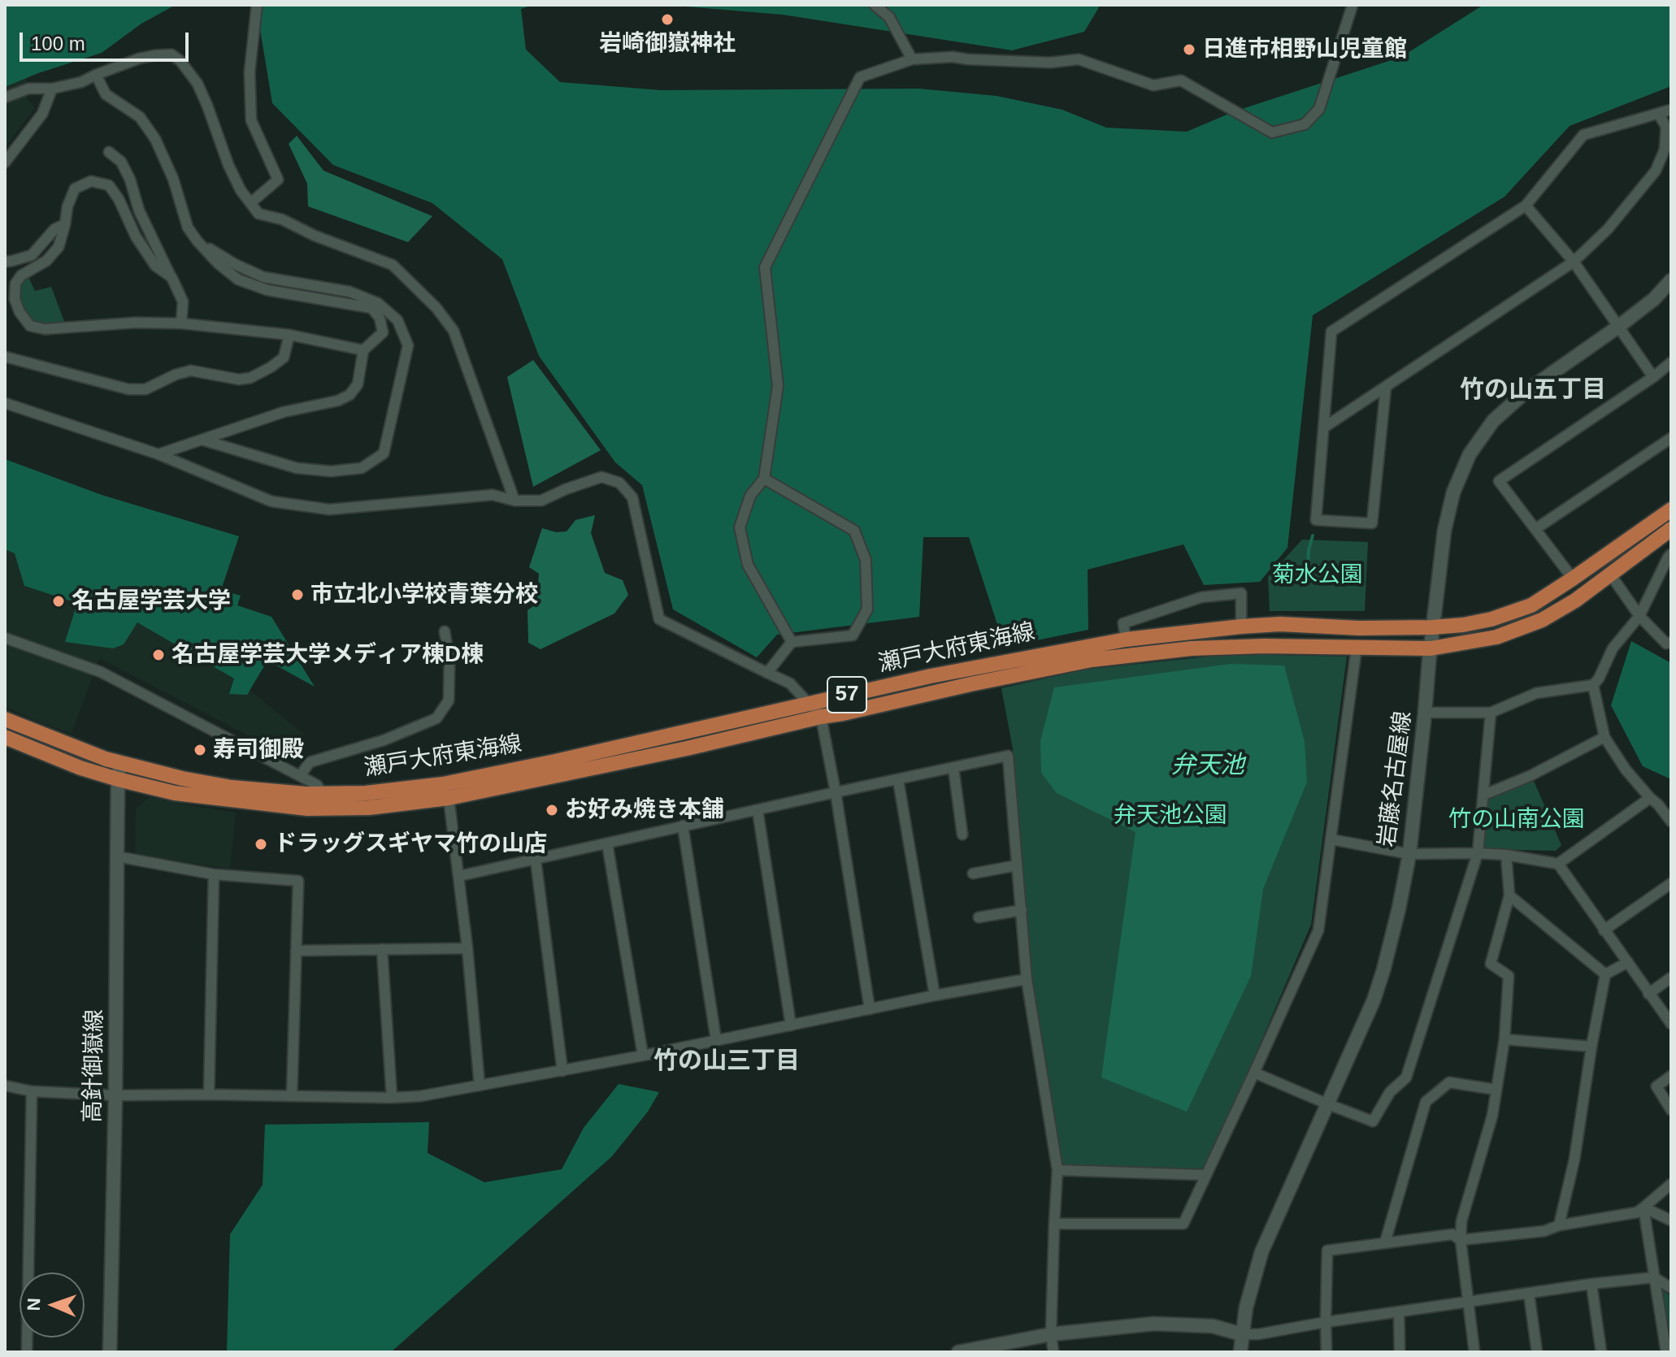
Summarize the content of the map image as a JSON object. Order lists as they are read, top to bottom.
{
  "streets": {
    "main road": [
      "瀬戸大府東海線",
      "57",
      "岩藤名古屋線",
      "高針御嶽線"
    ]
  },
  "crossings": [
    ["瀬戸大府東海線", "岩藤名古屋線"],
    ["瀬戸大府東海線", "高針御嶽線"]
  ],
  "districts": ["竹の山五丁目", "竹の山三丁目"],
  "water": ["弁天池"],
  "parks": ["菊水公園", "弁天池公園", "竹の山南公園"],
  "places": [
    "岩崎御嶽神社",
    "日進市相野山児童館",
    "市立北小学校青葉分校",
    "名古屋学芸大学",
    "名古屋学芸大学メディア棟D棟",
    "寿司御殿",
    "お好み焼き本舗",
    "ドラッグスギヤマ竹の山店"
  ],
  "scale_bar": "100 m",
  "north": "left"
}
